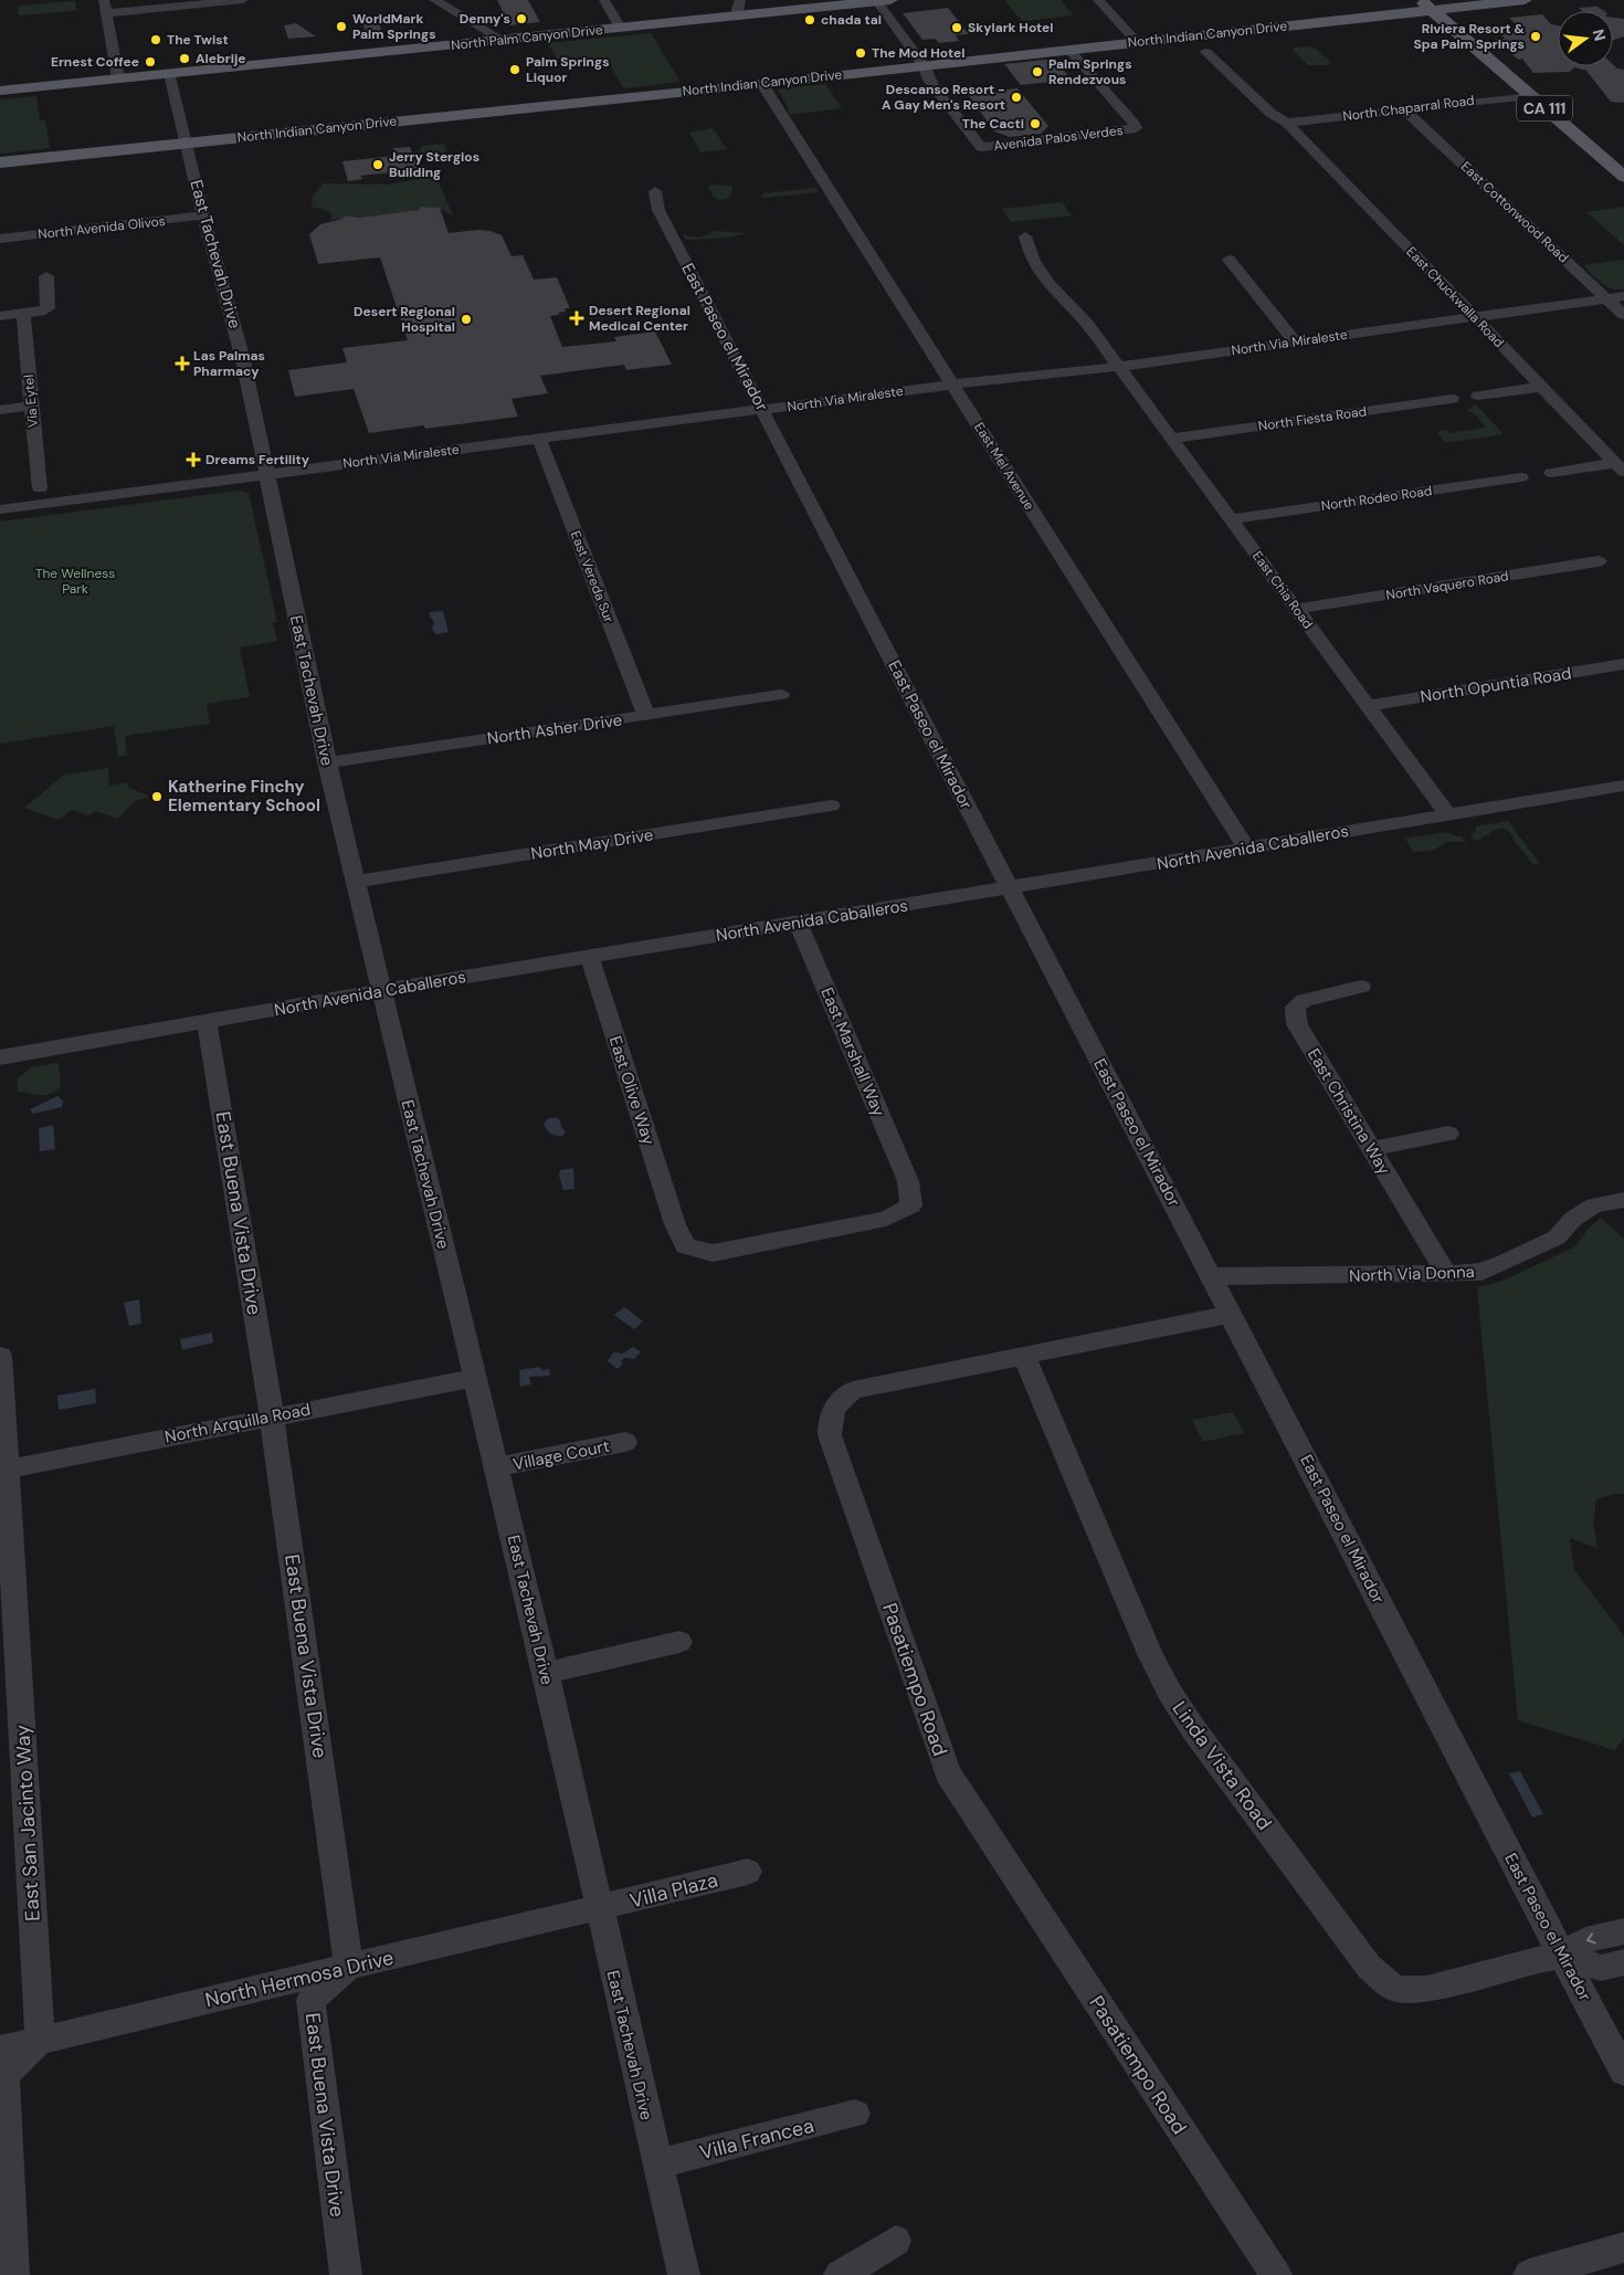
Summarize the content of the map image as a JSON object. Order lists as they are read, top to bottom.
{
  "streets": {
    "main road": ["North Indian Canyon Drive", "North Palm Canyon Drive", "CA 111"],
    "street": [
      "North Chaparral Road",
      "Avenida Palos Verdes",
      "East Cottonwood Road",
      "North Avenida Olivos",
      "East Tachevah Drive",
      "East Chuckwalla Road",
      "East Paseo el Mirador",
      "North Via Miraleste",
      "Via Eytel",
      "North Fiesta Road",
      "East Mel Avenue",
      "North Rodeo Road",
      "East Vereda Sur",
      "North Vaquero Road",
      "East Chia Road",
      "North Opuntia Road",
      "North Asher Drive",
      "North May Drive",
      "North Avenida Caballeros",
      "East Marshall Way",
      "East Olive Way",
      "East Christina Way",
      "East Buena Vista Drive",
      "North Via Donna",
      "North Arquilla Road",
      "Village Court",
      "Pasatiempo Road",
      "Linda Vista Road",
      "East San Jacinto Way",
      "Villa Plaza",
      "North Hermosa Drive",
      "Villa Francea"
    ]
  },
  "crossings": [
    ["North Indian Canyon Drive", "CA 111"],
    ["North Indian Canyon Drive", "Avenida Palos Verdes"],
    ["North Indian Canyon Drive", "East Tachevah Drive"],
    ["North Indian Canyon Drive", "East Mel Avenue"],
    ["North Palm Canyon Drive", "East Tachevah Drive"],
    ["North Chaparral Road", "CA 111"],
    ["North Chaparral Road", "East Cottonwood Road"],
    ["North Chaparral Road", "East Chuckwalla Road"],
    ["East Cottonwood Road", "North Via Miraleste"],
    ["North Avenida Olivos", "East Tachevah Drive"],
    ["East Tachevah Drive", "North Via Miraleste"],
    ["East Tachevah Drive", "North Asher Drive"],
    ["East Tachevah Drive", "North May Drive"],
    ["East Tachevah Drive", "North Avenida Caballeros"],
    ["East Tachevah Drive", "North Arquilla Road"],
    ["East Tachevah Drive", "Village Court"],
    ["East Tachevah Drive", "Villa Plaza"],
    ["East Tachevah Drive", "North Hermosa Drive"],
    ["East Tachevah Drive", "Villa Francea"],
    ["East Chuckwalla Road", "North Via Miraleste"],
    ["East Paseo el Mirador", "North Via Miraleste"],
    ["East Paseo el Mirador", "North Avenida Caballeros"],
    ["East Paseo el Mirador", "North Via Donna"],
    ["East Paseo el Mirador", "Pasatiempo Road"],
    ["East Paseo el Mirador", "Linda Vista Road"],
    ["North Via Miraleste", "East Mel Avenue"],
    ["North Via Miraleste", "East Vereda Sur"],
    ["North Via Miraleste", "East Chia Road"],
    ["North Fiesta Road", "East Chia Road"],
    ["East Mel Avenue", "North Avenida Caballeros"],
    ["North Rodeo Road", "East Chia Road"],
    ["East Vereda Sur", "North Asher Drive"],
    ["North Vaquero Road", "East Chia Road"],
    ["East Chia Road", "North Opuntia Road"],
    ["East Chia Road", "North Avenida Caballeros"],
    ["North Avenida Caballeros", "East Marshall Way"],
    ["North Avenida Caballeros", "East Olive Way"],
    ["North Avenida Caballeros", "East Buena Vista Drive"],
    ["East Marshall Way", "East Olive Way"],
    ["East Christina Way", "North Via Donna"],
    ["East Buena Vista Drive", "North Arquilla Road"],
    ["East Buena Vista Drive", "North Hermosa Drive"],
    ["North Arquilla Road", "East San Jacinto Way"],
    ["Pasatiempo Road", "Linda Vista Road"],
    ["East San Jacinto Way", "North Hermosa Drive"],
    ["Villa Plaza", "North Hermosa Drive"]
  ],
  "parks": ["The Wellness Park"],
  "places": {
    "other": [
      "Denny's",
      "chada tai",
      "WorldMark Palm Springs",
      "Skylark Hotel",
      "Riviera Resort & Spa Palm Springs",
      "The Twist",
      "The Mod Hotel",
      "Alebrije",
      "Ernest Coffee",
      "Palm Springs Liquor",
      "Palm Springs Rendezvous",
      "Descanso Resort - A Gay Men's Resort",
      "The Cacti",
      "Jerry Stergios Building",
      "Desert Regional Hospital",
      "Katherine Finchy Elementary School"
    ],
    "health": ["Desert Regional Medical Center", "Las Palmas Pharmacy", "Dreams Fertility"]
  },
  "north": "right"
}
